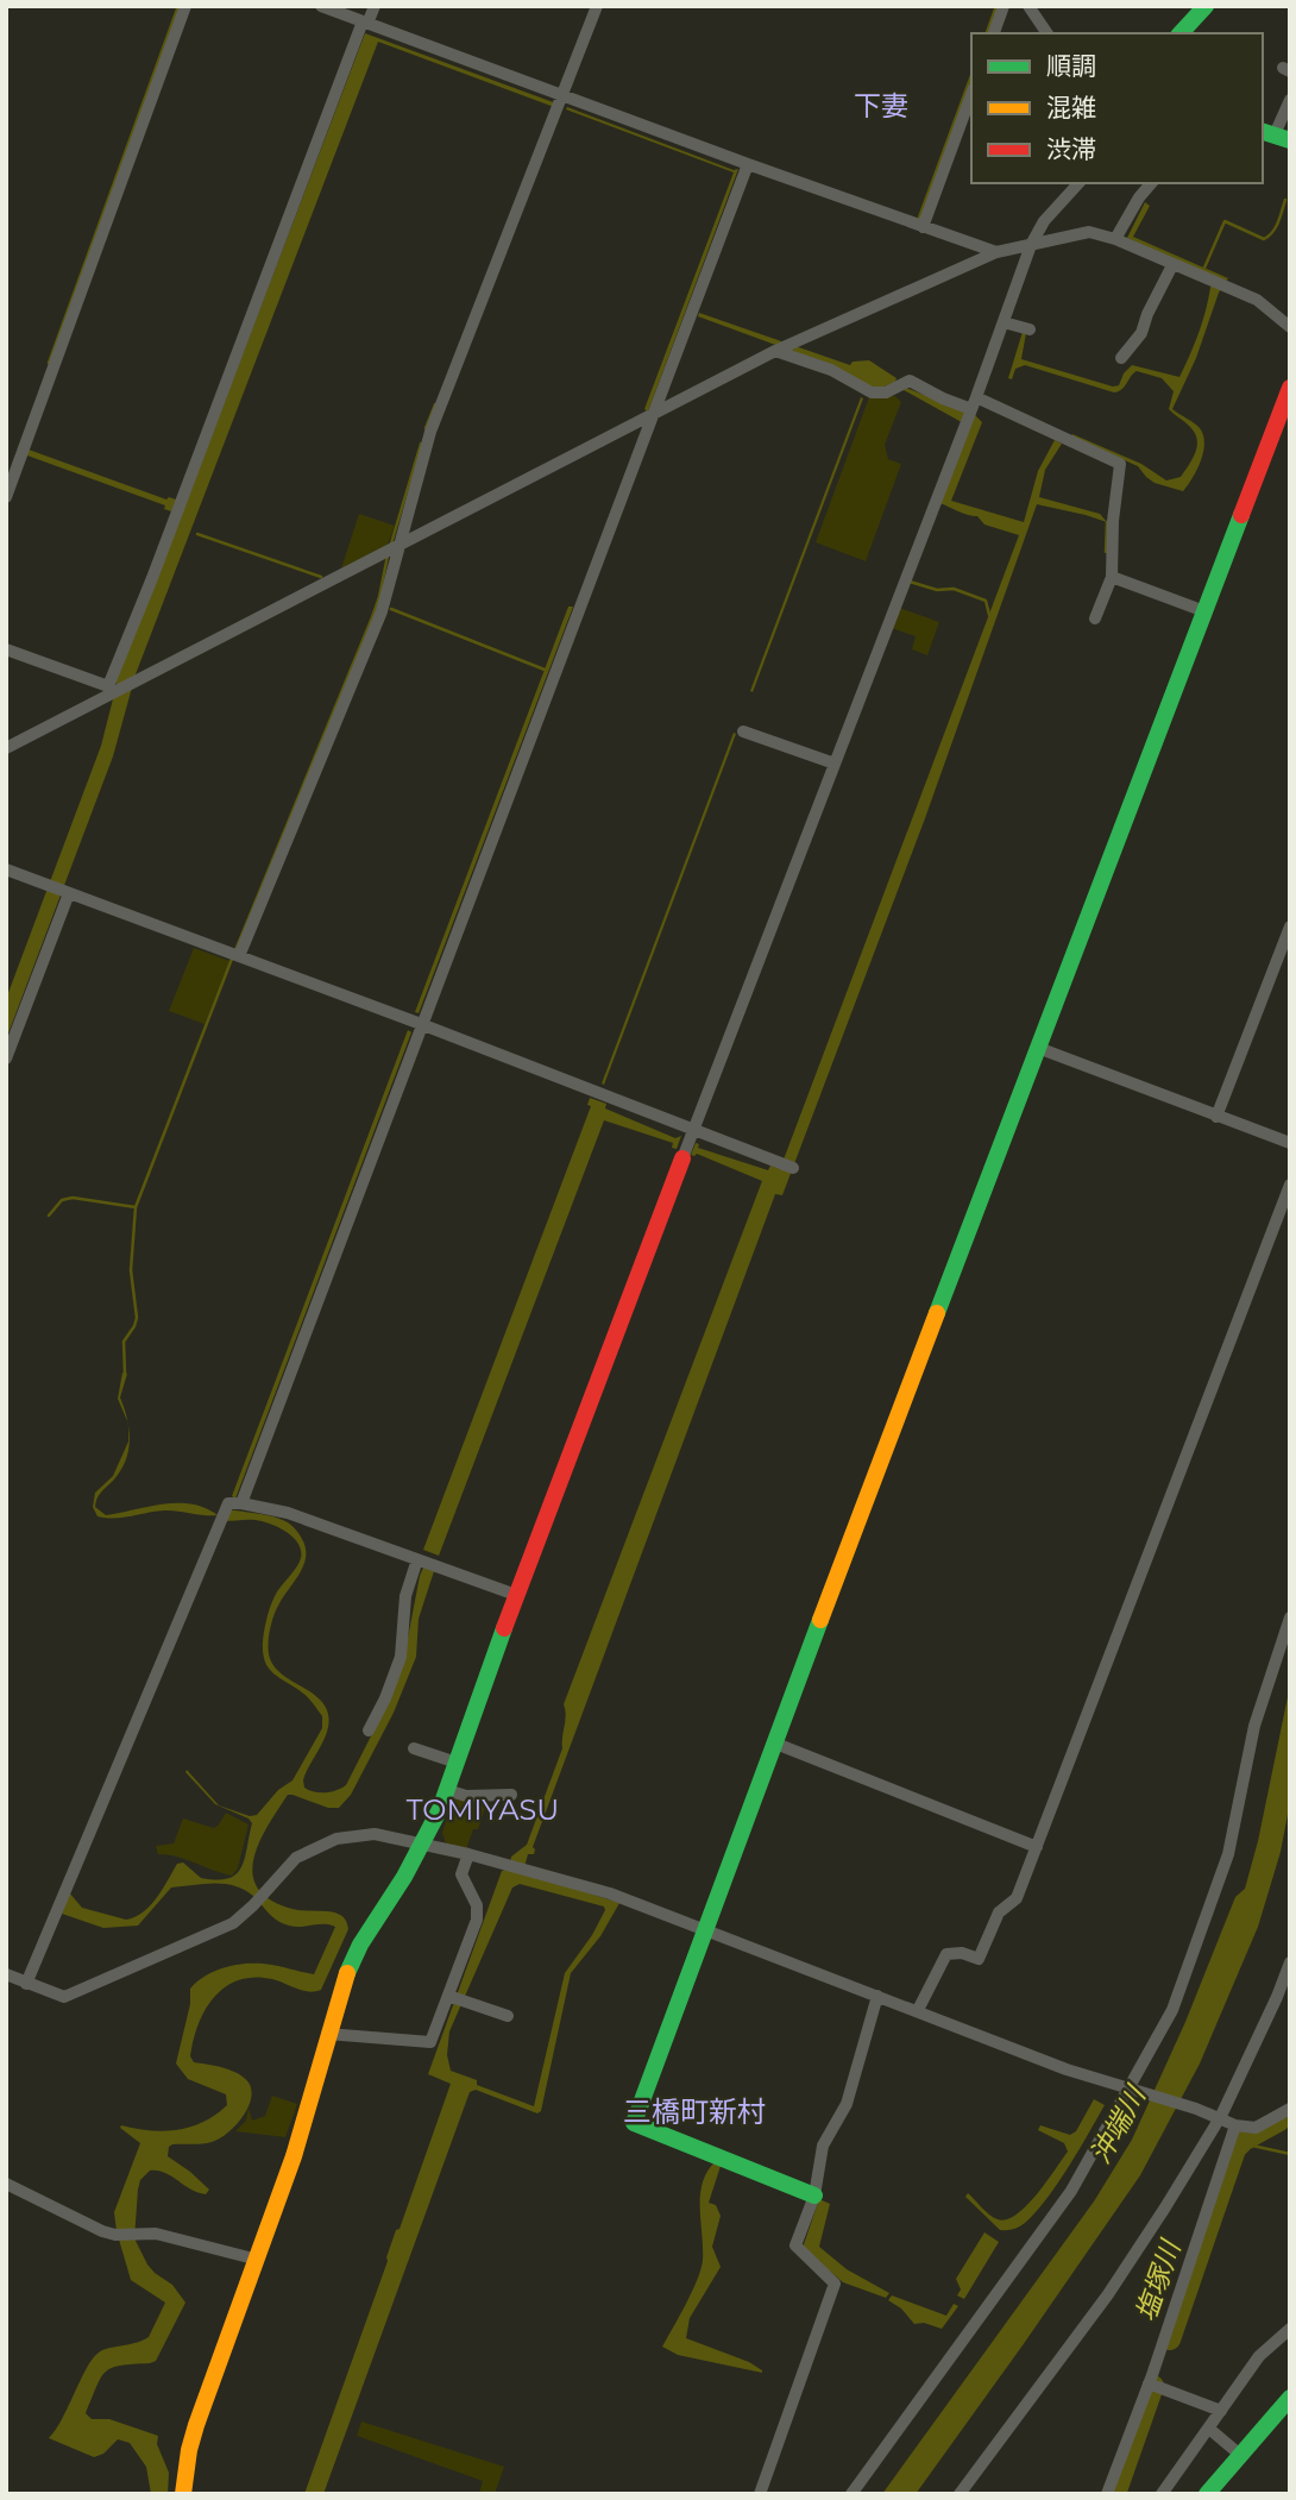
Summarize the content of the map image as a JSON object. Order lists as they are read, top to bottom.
{
  "districts": ["下妻", "TOMIYASU", "三橋町新村"],
  "water": ["沖端川", "塩塚川"],
  "legend": ["順調", "混雑", "渋滞"]
}
